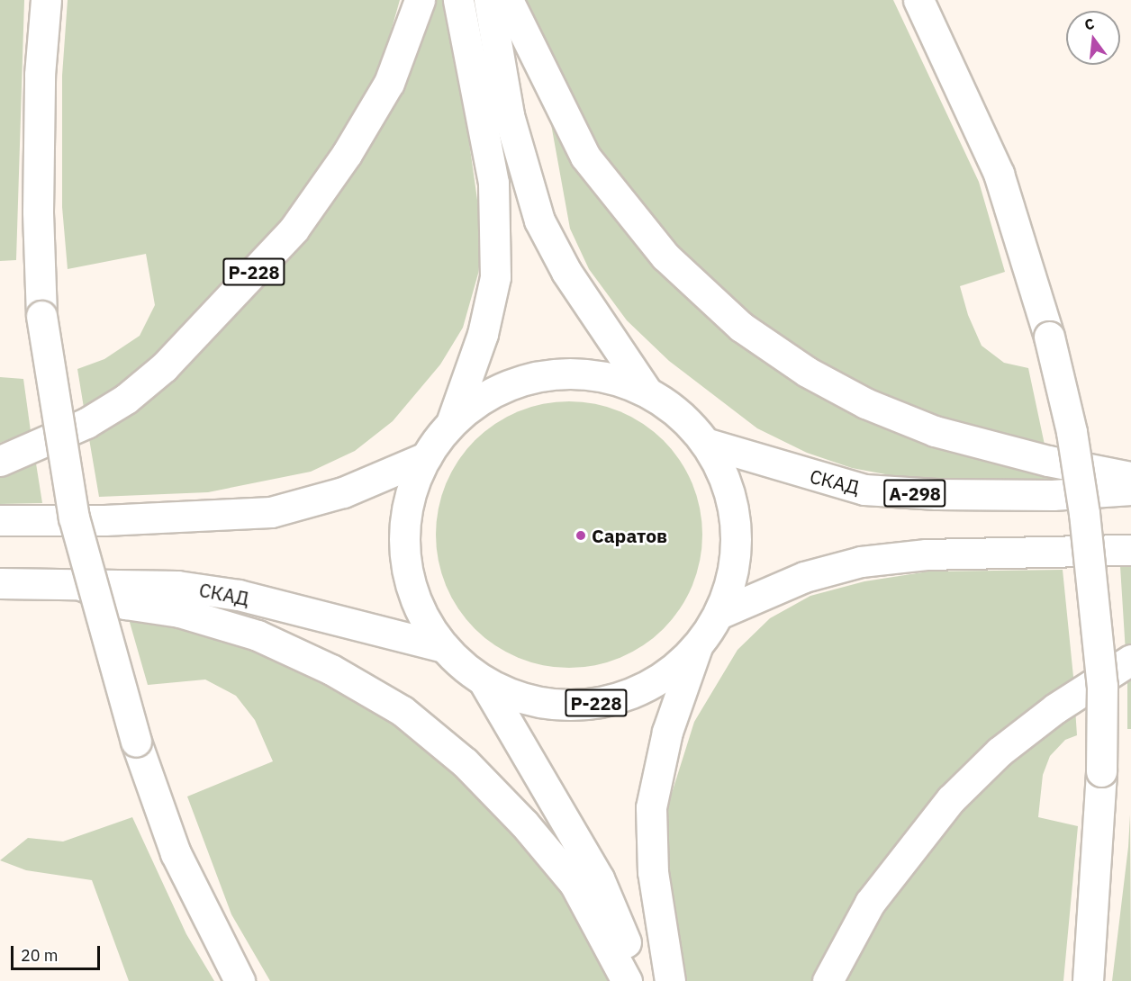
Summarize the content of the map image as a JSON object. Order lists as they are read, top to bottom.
{
  "streets": {
    "main road": ["Р-228", "СКАД", "А-298"]
  },
  "crossings": [
    ["Р-228", "СКАД"]
  ],
  "places": ["Саратов"],
  "scale_bar": "20 m",
  "north": "top"
}
